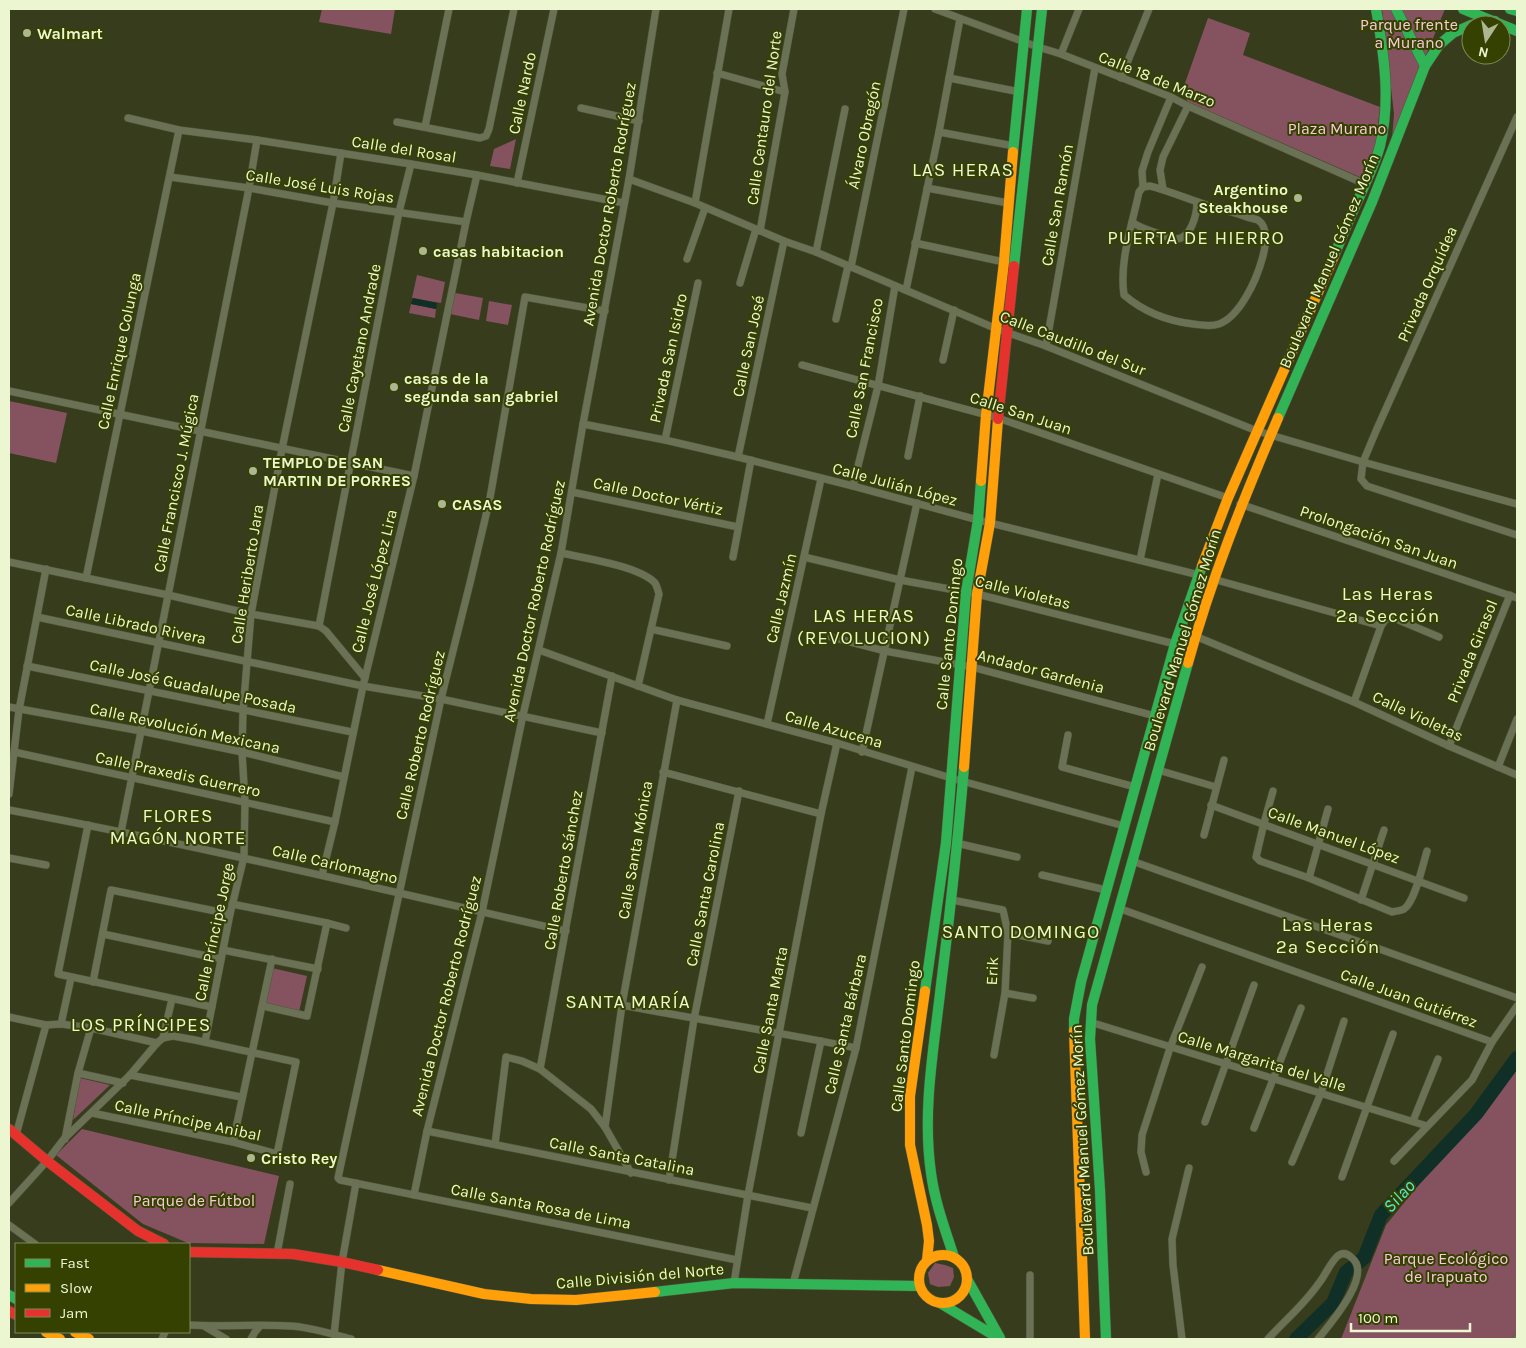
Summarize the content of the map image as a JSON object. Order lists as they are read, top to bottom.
{
  "streets": {
    "street": [
      "Calle 18 de Marzo",
      "Calle Nardo",
      "Calle Centauro del Norte",
      "Álvaro Obregón",
      "Calle del Rosal",
      "Calle José Luis Rojas",
      "Avenida Doctor Roberto Rodríguez",
      "Calle San Ramón",
      "Boulevard Manuel Gómez Morín",
      "Privada Orquídea",
      "Calle Caudillo del Sur",
      "Calle San José",
      "Calle Cayetano Andrade",
      "Calle Enrique Colunga",
      "Privada San Isidro",
      "Calle San Francisco",
      "Calle San Juan",
      "Calle Francisco J. Múgica",
      "Calle Julián López",
      "Calle Doctor Vértiz",
      "Prolongación San Juan",
      "Calle Heriberto Jara",
      "Calle José López Lira",
      "Calle Violetas",
      "Calle Jazmín",
      "Calle Librado Rivera",
      "Calle Santo Domingo",
      "Privada Girasol",
      "Andador Gardenia",
      "Calle José Guadalupe Posada",
      "Calle Revolución Mexicana",
      "Calle Azucena",
      "Calle Roberto Rodríguez",
      "Calle Praxedis Guerrero",
      "Calle Manuel López",
      "Calle Santa Mónica",
      "Calle Carlomagno",
      "Calle Roberto Sánchez",
      "Calle Santa Carolina",
      "Calle Príncipe Jorge",
      "Erik",
      "Calle Juan Gutiérrez",
      "Calle Santa Marta",
      "Calle Santa Bárbara",
      "Calle Margarita del Valle",
      "Calle Príncipe Anibal",
      "Calle Santa Catalina",
      "Calle Santa Rosa de Lima",
      "Calle División del Norte"
    ]
  },
  "crossings": [
    ["Calle 18 de Marzo", "Calle San Ramón"],
    ["Calle 18 de Marzo", "Boulevard Manuel Gómez Morín"],
    ["Calle 18 de Marzo", "Calle Santo Domingo"],
    ["Calle Nardo", "Calle del Rosal"],
    ["Calle Centauro del Norte", "Calle Caudillo del Sur"],
    ["Álvaro Obregón", "Calle Caudillo del Sur"],
    ["Calle del Rosal", "Avenida Doctor Roberto Rodríguez"],
    ["Calle del Rosal", "Calle Cayetano Andrade"],
    ["Calle del Rosal", "Calle Enrique Colunga"],
    ["Calle del Rosal", "Calle Francisco J. Múgica"],
    ["Calle del Rosal", "Calle Heriberto Jara"],
    ["Calle del Rosal", "Calle José López Lira"],
    ["Calle José Luis Rojas", "Calle Cayetano Andrade"],
    ["Calle José Luis Rojas", "Calle Enrique Colunga"],
    ["Calle José Luis Rojas", "Calle Francisco J. Múgica"],
    ["Calle José Luis Rojas", "Calle Heriberto Jara"],
    ["Calle José Luis Rojas", "Calle José López Lira"],
    ["Avenida Doctor Roberto Rodríguez", "Calle Caudillo del Sur"],
    ["Avenida Doctor Roberto Rodríguez", "Calle Julián López"],
    ["Avenida Doctor Roberto Rodríguez", "Calle Doctor Vértiz"],
    ["Avenida Doctor Roberto Rodríguez", "Calle Librado Rivera"],
    ["Avenida Doctor Roberto Rodríguez", "Calle Azucena"],
    ["Avenida Doctor Roberto Rodríguez", "Calle Roberto Rodríguez"],
    ["Avenida Doctor Roberto Rodríguez", "Calle Carlomagno"],
    ["Avenida Doctor Roberto Rodríguez", "Calle Santa Catalina"],
    ["Avenida Doctor Roberto Rodríguez", "Calle Santa Rosa de Lima"],
    ["Calle San Ramón", "Calle Caudillo del Sur"],
    ["Boulevard Manuel Gómez Morín", "Calle Caudillo del Sur"],
    ["Boulevard Manuel Gómez Morín", "Calle San Juan"],
    ["Boulevard Manuel Gómez Morín", "Calle Julián López"],
    ["Boulevard Manuel Gómez Morín", "Prolongación San Juan"],
    ["Boulevard Manuel Gómez Morín", "Calle Violetas"],
    ["Boulevard Manuel Gómez Morín", "Andador Gardenia"],
    ["Boulevard Manuel Gómez Morín", "Calle Azucena"],
    ["Boulevard Manuel Gómez Morín", "Calle Juan Gutiérrez"],
    ["Boulevard Manuel Gómez Morín", "Calle Margarita del Valle"],
    ["Privada Orquídea", "Calle Caudillo del Sur"],
    ["Calle Caudillo del Sur", "Calle San José"],
    ["Calle Caudillo del Sur", "Calle San Francisco"],
    ["Calle Caudillo del Sur", "Calle Santo Domingo"],
    ["Calle San José", "Calle Julián López"],
    ["Privada San Isidro", "Calle Julián López"],
    ["Calle San Francisco", "Calle San Juan"],
    ["Calle San Francisco", "Calle Julián López"],
    ["Calle San Juan", "Calle Santo Domingo"],
    ["Calle Francisco J. Múgica", "Calle Librado Rivera"],
    ["Calle Francisco J. Múgica", "Calle José Guadalupe Posada"],
    ["Calle Francisco J. Múgica", "Calle Revolución Mexicana"],
    ["Calle Francisco J. Múgica", "Calle Praxedis Guerrero"],
    ["Calle Francisco J. Múgica", "Calle Carlomagno"],
    ["Calle Julián López", "Calle Jazmín"],
    ["Calle Julián López", "Calle Santo Domingo"],
    ["Prolongación San Juan", "Privada Girasol"],
    ["Calle Heriberto Jara", "Calle Librado Rivera"],
    ["Calle Heriberto Jara", "Calle José Guadalupe Posada"],
    ["Calle Heriberto Jara", "Calle Revolución Mexicana"],
    ["Calle Heriberto Jara", "Calle Praxedis Guerrero"],
    ["Calle Heriberto Jara", "Calle Carlomagno"],
    ["Calle Heriberto Jara", "Calle Príncipe Jorge"],
    ["Calle José López Lira", "Calle Librado Rivera"],
    ["Calle José López Lira", "Calle José Guadalupe Posada"],
    ["Calle José López Lira", "Calle Revolución Mexicana"],
    ["Calle José López Lira", "Calle Praxedis Guerrero"],
    ["Calle José López Lira", "Calle Carlomagno"],
    ["Calle Violetas", "Calle Jazmín"],
    ["Calle Violetas", "Calle Santo Domingo"],
    ["Calle Violetas", "Privada Girasol"],
    ["Calle Jazmín", "Calle Azucena"],
    ["Calle Librado Rivera", "Calle Roberto Rodríguez"],
    ["Calle Librado Rivera", "Calle Roberto Sánchez"],
    ["Calle Santo Domingo", "Andador Gardenia"],
    ["Calle Santo Domingo", "Calle Azucena"],
    ["Calle Santo Domingo", "Erik"],
    ["Calle Santo Domingo", "Calle División del Norte"],
    ["Calle Azucena", "Calle Santa Mónica"],
    ["Calle Azucena", "Calle Roberto Sánchez"],
    ["Calle Azucena", "Calle Santa Marta"],
    ["Calle Azucena", "Calle Santa Bárbara"],
    ["Calle Roberto Rodríguez", "Calle Carlomagno"],
    ["Calle Roberto Rodríguez", "Calle Santa Rosa de Lima"],
    ["Calle Carlomagno", "Calle Roberto Sánchez"],
    ["Calle Carlomagno", "Calle Príncipe Jorge"],
    ["Calle Santa Carolina", "Calle Santa Catalina"],
    ["Calle Santa Marta", "Calle Santa Catalina"],
    ["Calle Santa Marta", "Calle Santa Rosa de Lima"],
    ["Calle Santa Marta", "Calle División del Norte"],
    ["Calle Santa Bárbara", "Calle Santa Catalina"],
    ["Calle Santa Bárbara", "Calle División del Norte"]
  ],
  "districts": [
    "LAS HERAS",
    "PUERTA DE HIERRO",
    "Las Heras 2ª Sección",
    "LAS HERAS (REVOLUCION)",
    "FLORES MAGÓN NORTE",
    "Las Heras 2ª Sección",
    "SANTO DOMINGO",
    "SANTA MARÍA",
    "LOS PRÍNCIPES"
  ],
  "water": ["Silao"],
  "parks": [
    "Parque frente a Murano",
    "Plaza Murano",
    "Parque de Fútbol",
    "Parque Ecológico de Irapuato"
  ],
  "places": [
    "Walmart",
    "Argentino Steakhouse",
    "casas habitacion",
    "casas de la segunda san gabriel",
    "TEMPLO DE SAN MARTIN DE PORRES",
    "CASAS",
    "Cristo Rey"
  ],
  "legend": ["Fast", "Slow", "Jam"],
  "scale_bar": "100 m",
  "north": "bottom"
}
